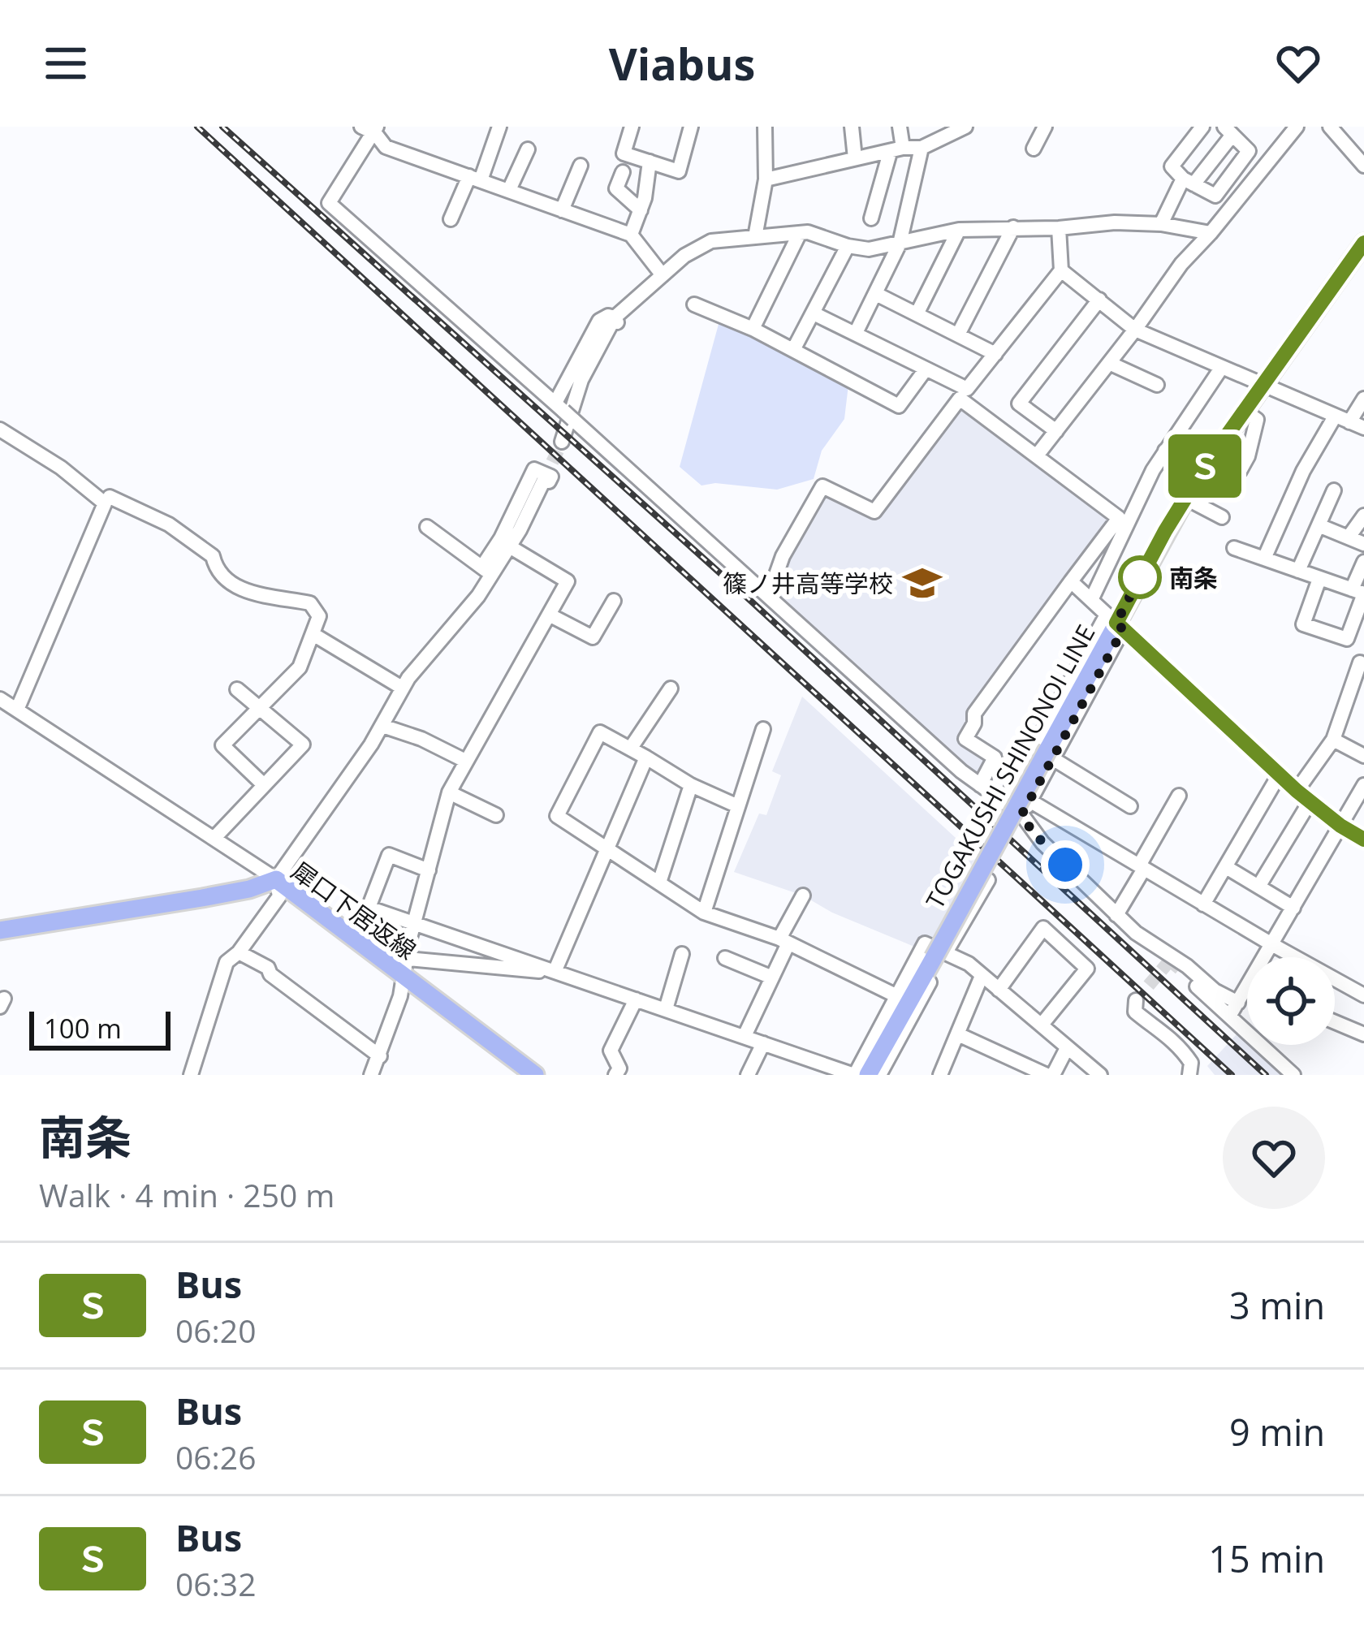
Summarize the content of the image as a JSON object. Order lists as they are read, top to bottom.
{
  "streets": {
    "main road": ["TOGAKUSHI SHINONOI LINE", "犀口下居返線"]
  },
  "places": {
    "other": ["南条"],
    "school or university": ["篠ノ井高等学校"]
  },
  "lines": ["bus line Ｓ"],
  "scale_bar": "100 m",
  "page": {
    "header": "Viabus",
    "on_map": "Ｓ",
    "scale": "100 m",
    "heading": ["南条", "Walk · 4 min · 250 m"],
    "list": [
      {
        "mark": "Ｓ",
        "name": "Bus",
        "note": "06:20",
        "value": "3 min"
      },
      {
        "mark": "Ｓ",
        "name": "Bus",
        "note": "06:26",
        "value": "9 min"
      },
      {
        "mark": "Ｓ",
        "name": "Bus",
        "note": "06:32",
        "value": "15 min"
      }
    ]
  }
}
